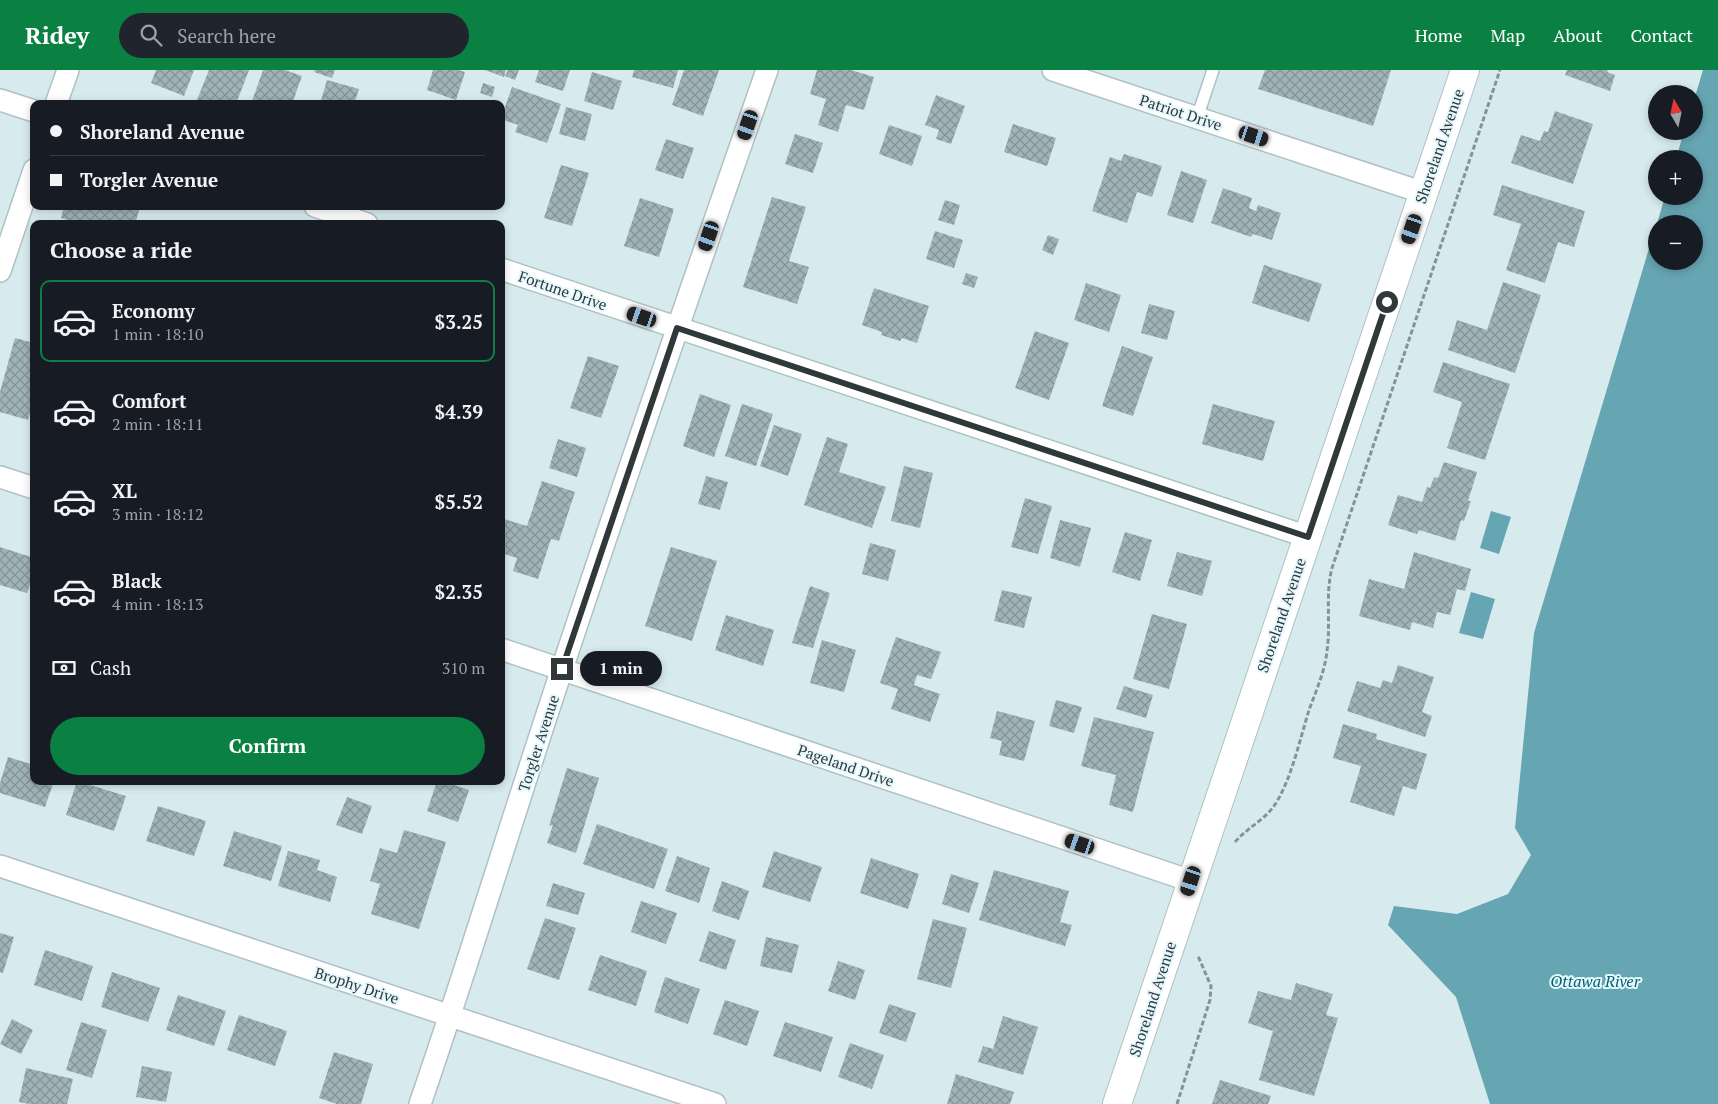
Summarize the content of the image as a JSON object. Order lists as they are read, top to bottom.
{
  "streets": {
    "street": [
      "Patriot Drive",
      "Shoreland Avenue",
      "Fortune Drive",
      "Torgler Avenue",
      "Pageland Drive",
      "Brophy Drive"
    ]
  },
  "crossings": [
    ["Patriot Drive", "Shoreland Avenue"],
    ["Shoreland Avenue", "Fortune Drive"],
    ["Shoreland Avenue", "Pageland Drive"],
    ["Fortune Drive", "Torgler Avenue"],
    ["Torgler Avenue", "Pageland Drive"],
    ["Torgler Avenue", "Brophy Drive"]
  ],
  "water": ["Ottawa River"],
  "north": "top",
  "page": {
    "header": "Ridey",
    "search": "Search here",
    "nav": [
      "Home",
      "Map",
      "About",
      "Contact"
    ],
    "map_buttons": ["+", "−"],
    "banner": ["Shoreland Avenue", "Torgler Avenue"],
    "heading": "Choose a ride",
    "list": [
      {
        "name": "Economy",
        "note": "1 min · 18:10",
        "value": "$3.25"
      },
      {
        "name": "Comfort",
        "note": "2 min · 18:11",
        "value": "$4.39"
      },
      {
        "name": "XL",
        "note": "3 min · 18:12",
        "value": "$5.52"
      },
      {
        "name": "Black",
        "note": "4 min · 18:13",
        "value": "$2.35"
      }
    ],
    "pay": ["Cash", "310 m"],
    "bubble": "1 min",
    "buttons": "Confirm"
  }
}
